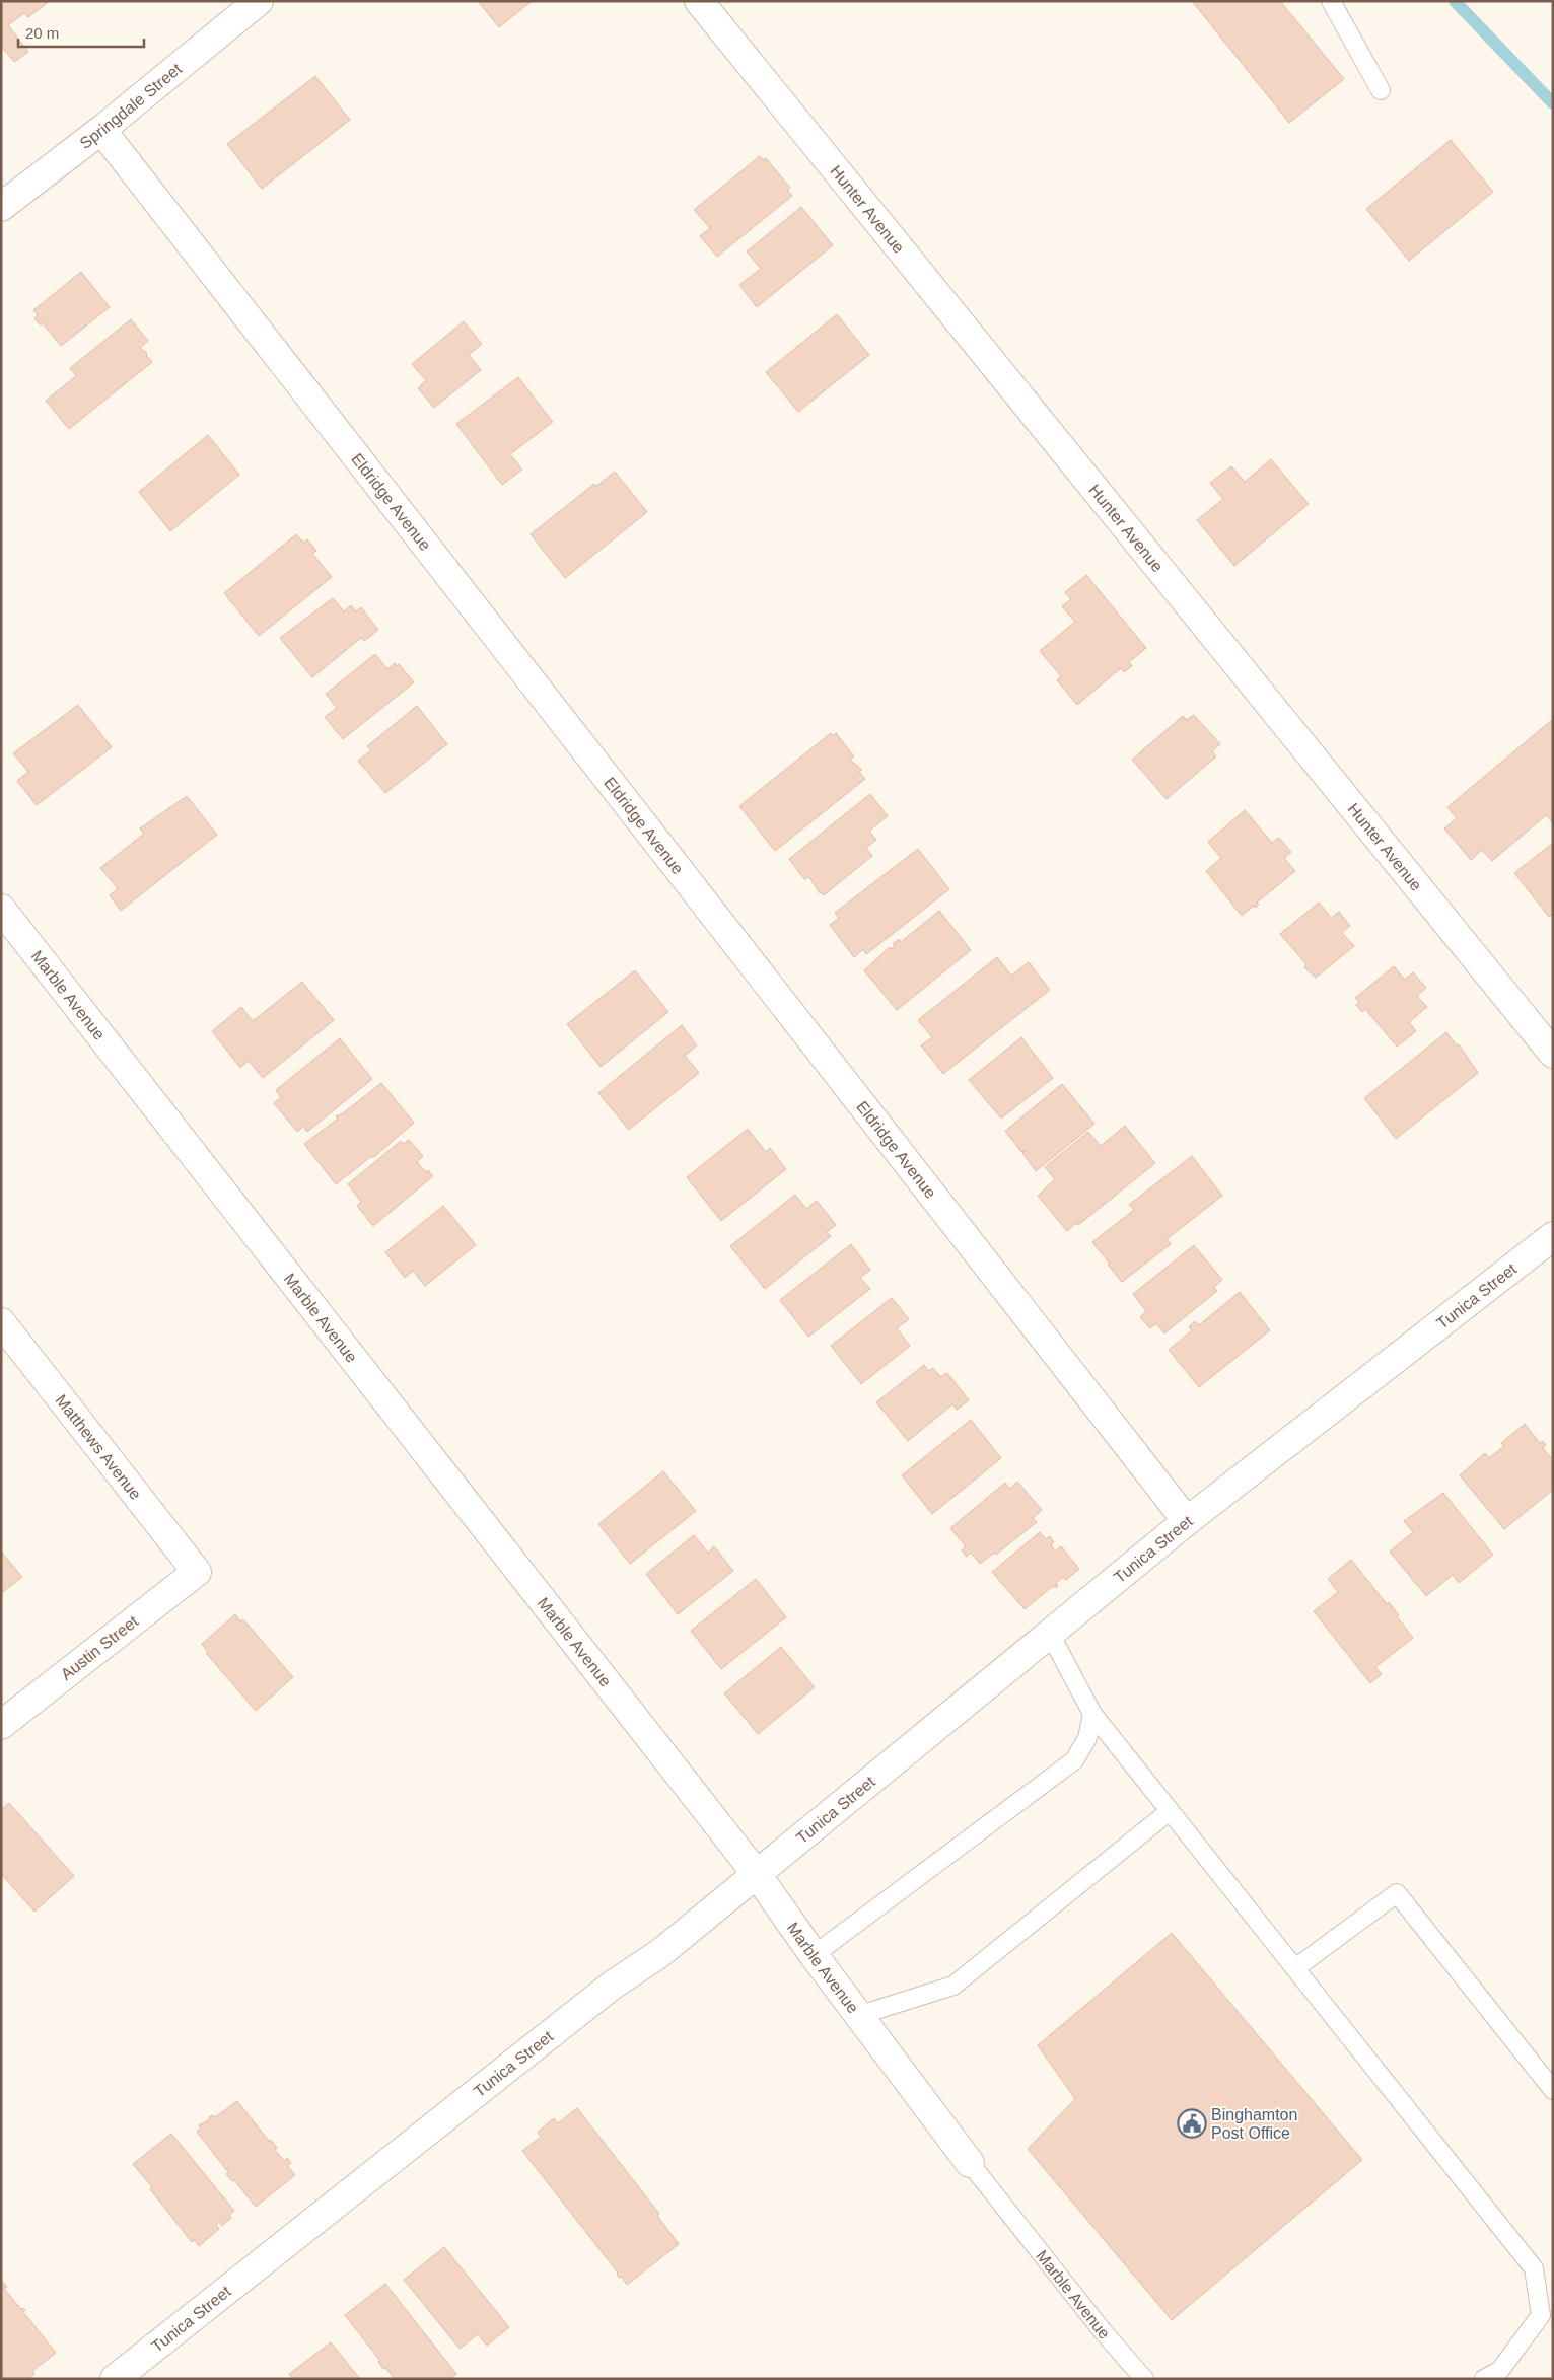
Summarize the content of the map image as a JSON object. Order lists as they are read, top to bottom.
{
  "streets": {
    "street": [
      "Springdale Street",
      "Hunter Avenue",
      "Eldridge Avenue",
      "Marble Avenue",
      "Tunica Street",
      "Matthews Avenue",
      "Austin Street"
    ]
  },
  "crossings": [
    ["Springdale Street", "Eldridge Avenue"],
    ["Eldridge Avenue", "Tunica Street"],
    ["Marble Avenue", "Tunica Street"],
    ["Matthews Avenue", "Austin Street"]
  ],
  "places": {
    "public building": ["Binghamton Post Office"]
  },
  "scale_bar": "20 m"
}
